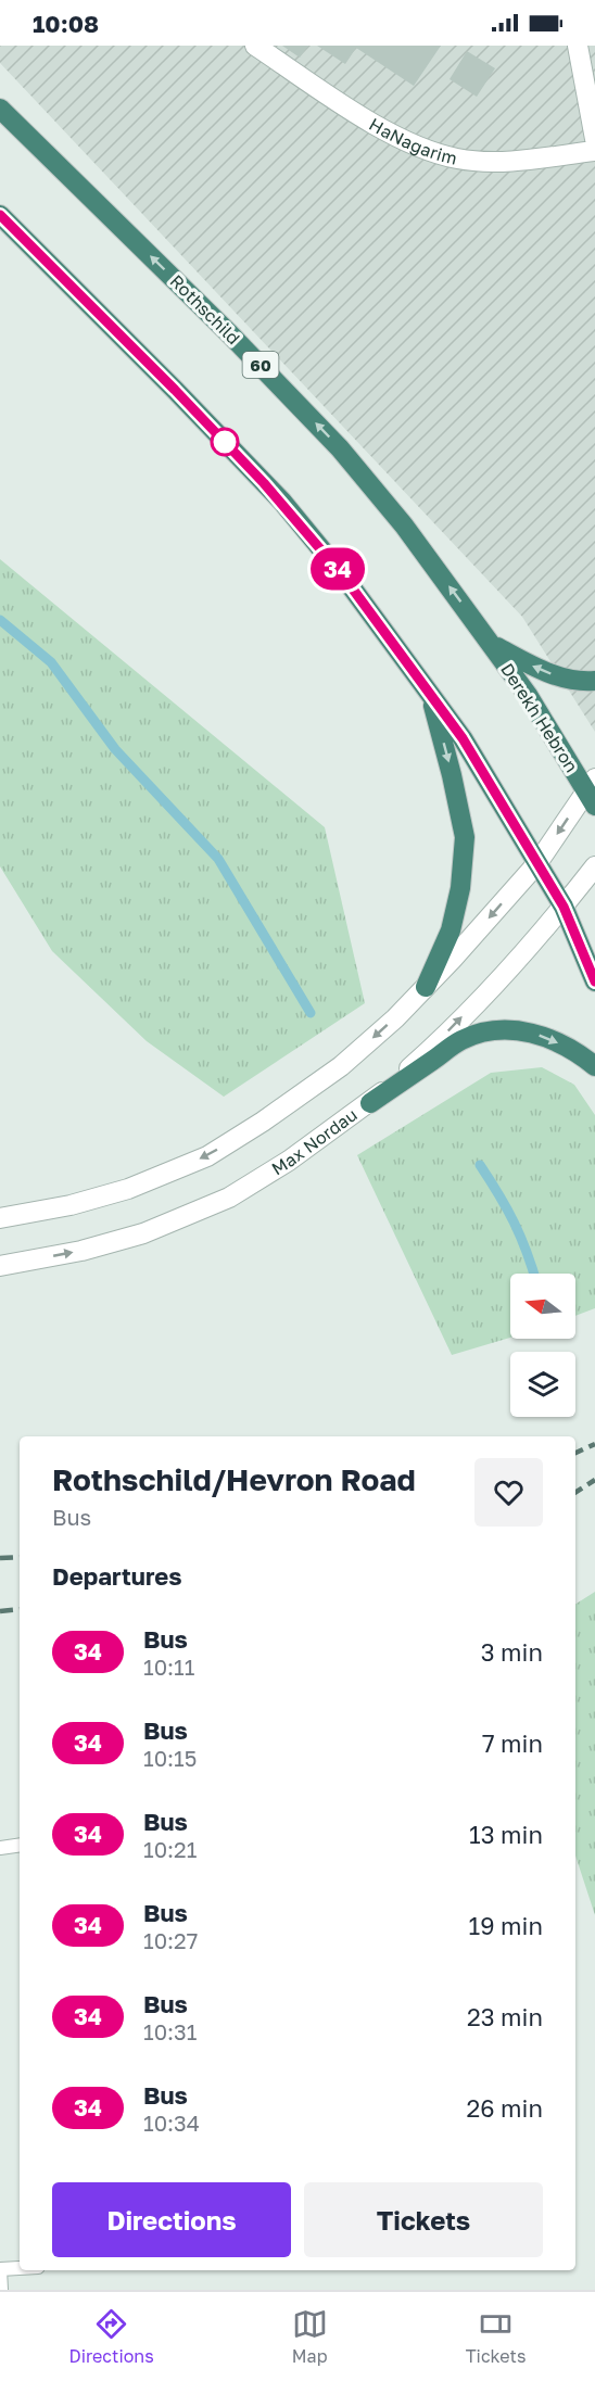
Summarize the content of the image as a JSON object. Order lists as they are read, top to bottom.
{
  "streets": {
    "highway": ["Rothschild", "60", "Derekh Hebron"],
    "street": ["HaNagarim", "Max Nordau"]
  },
  "crossings": [
    ["Rothschild", "Derekh Hebron"]
  ],
  "lines": ["bus line 34"],
  "north": "left",
  "page": {
    "status": "10:08",
    "on_map": "34",
    "heading": [
      ["Rothschild/Hevron Road", "Bus"],
      "Departures"
    ],
    "list": [
      {
        "mark": "34",
        "name": "Bus",
        "note": "10:11",
        "value": "3 min"
      },
      {
        "mark": "34",
        "name": "Bus",
        "note": "10:15",
        "value": "7 min"
      },
      {
        "mark": "34",
        "name": "Bus",
        "note": "10:21",
        "value": "13 min"
      },
      {
        "mark": "34",
        "name": "Bus",
        "note": "10:27",
        "value": "19 min"
      },
      {
        "mark": "34",
        "name": "Bus",
        "note": "10:31",
        "value": "23 min"
      },
      {
        "mark": "34",
        "name": "Bus",
        "note": "10:34",
        "value": "26 min"
      }
    ],
    "buttons": ["Directions", "Tickets"],
    "tabs": ["Directions", "Map", "Tickets"]
  }
}
